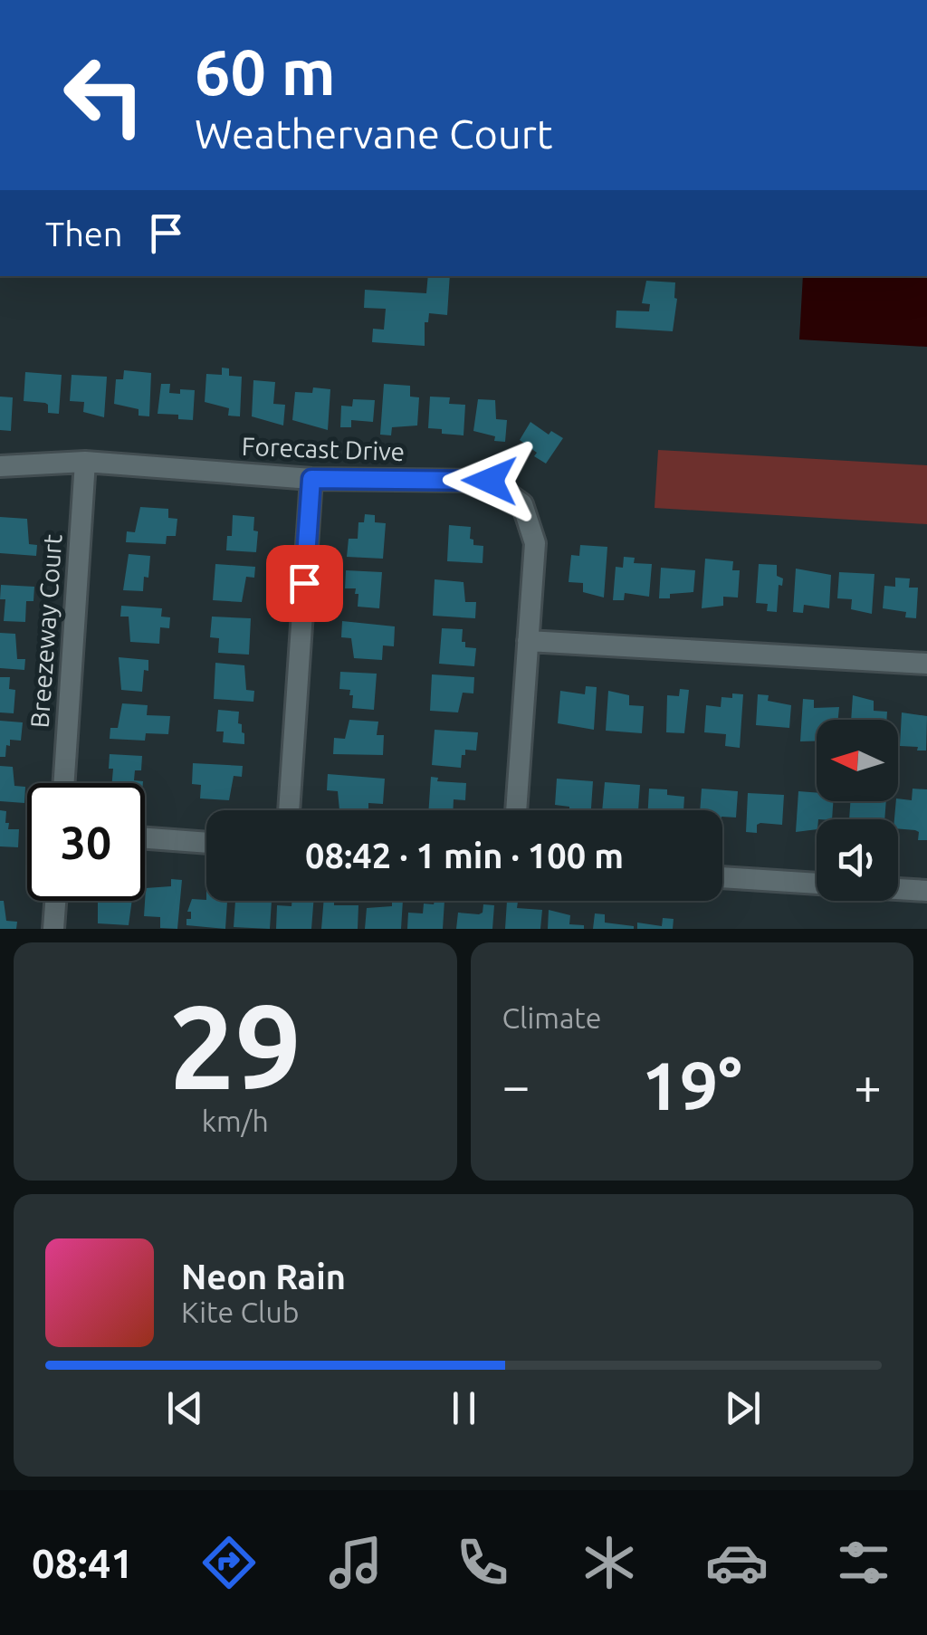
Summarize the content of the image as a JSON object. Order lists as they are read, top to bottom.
{
  "streets": {
    "street": ["Forecast Drive", "Breezeway Court"]
  },
  "crossings": [
    ["Forecast Drive", "Breezeway Court"]
  ],
  "north": "left",
  "page": {
    "turn": ["60 m", "Weathervane Court"],
    "then": "Then",
    "limit": "30",
    "trip": "08:42 · 1 min · 100 m",
    "tile": [
      ["29", "km/h"],
      "Climate"
    ],
    "heat": ["−", "19°", "+"],
    "song": ["Neon Rain", "Kite Club"],
    "tabs": "08:41"
  }
}
